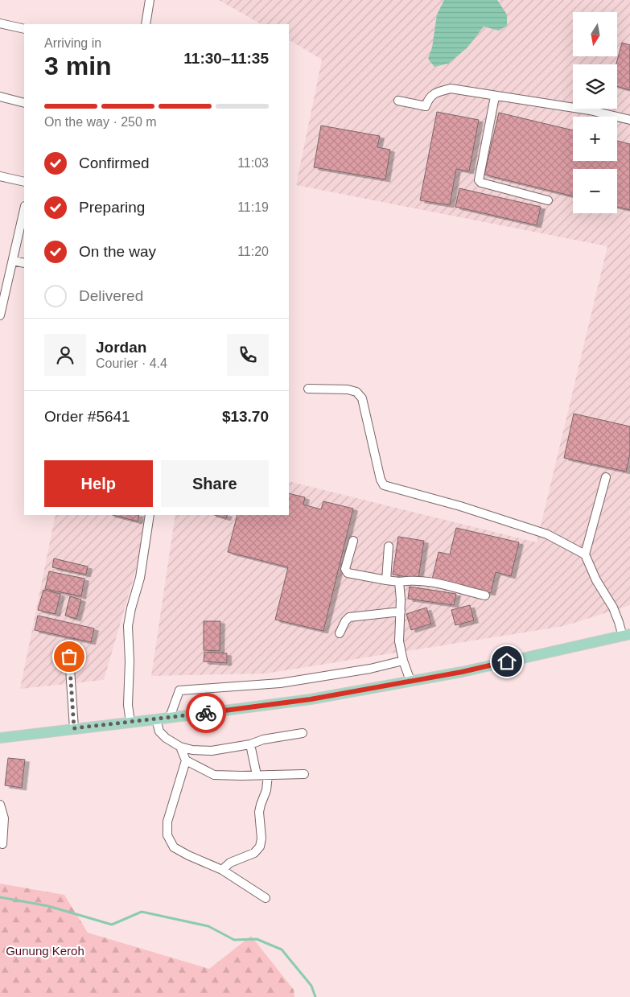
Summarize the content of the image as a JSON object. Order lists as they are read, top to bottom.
{
  "parks": ["Gunung Keroh"],
  "north": "bottom",
  "page": {
    "map_buttons": ["+", "−"],
    "heading": ["3 min", "Arriving in", "11:30–11:35"],
    "panel": [
      "Jordan",
      "Courier · 4.4",
      "Order #5641",
      "$13.70"
    ],
    "bar": "On the way · 250 m",
    "list": [
      ["Confirmed", "11:03"],
      ["Preparing", "11:19"],
      ["On the way", "11:20"],
      "Delivered"
    ],
    "buttons": ["Help", "Share"]
  }
}
